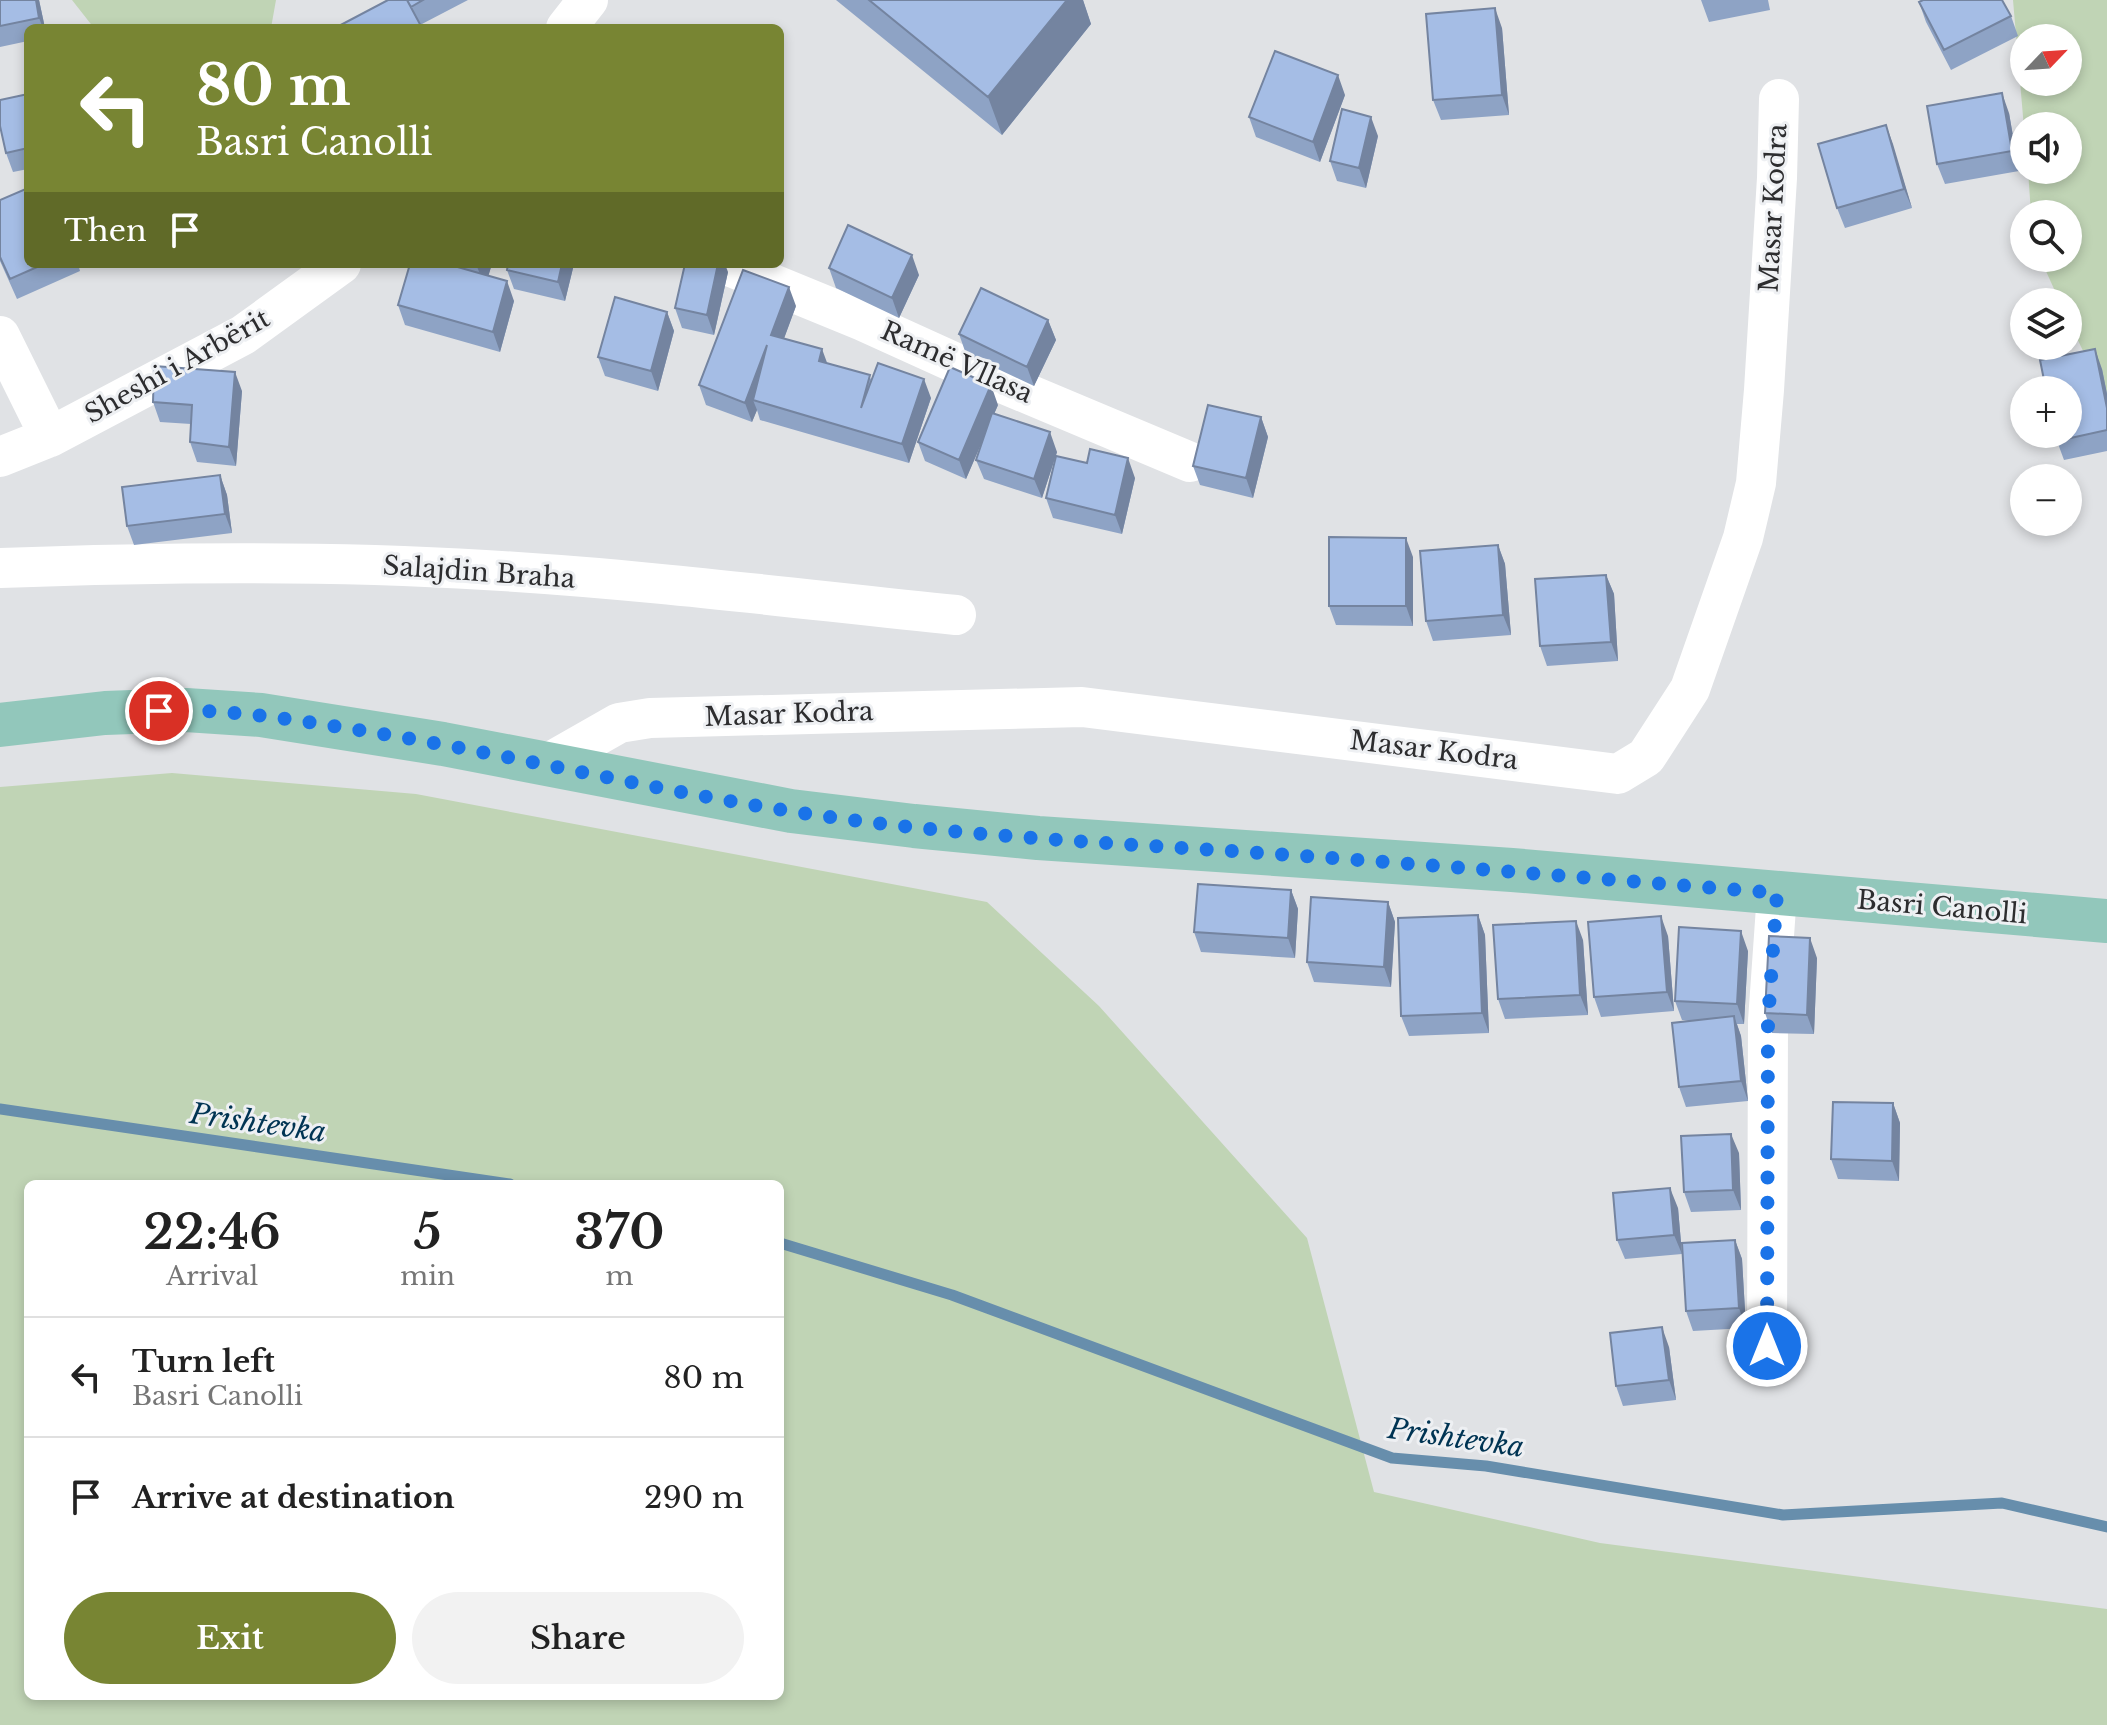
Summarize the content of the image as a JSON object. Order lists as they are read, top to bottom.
{
  "streets": {
    "main road": ["Basri Canolli"],
    "street": [
      "Masar Kodra",
      "Ramë Vllasa",
      "Sheshi i Arbërit",
      "Salajdin Braha"
    ]
  },
  "crossings": [
    ["Masar Kodra", "Basri Canolli"]
  ],
  "water": ["Prishtevka"],
  "north": "top right",
  "page": {
    "map_buttons": ["+", "−"],
    "turn": ["80 m", "Basri Canolli"],
    "then": "Then",
    "eta": [
      "22:46",
      "Arrival",
      "5",
      "min",
      "370",
      "m"
    ],
    "list": [
      {
        "name": "Turn left",
        "note": "Basri Canolli",
        "value": "80 m"
      },
      {
        "name": "Arrive at destination",
        "value": "290 m"
      }
    ],
    "buttons": ["Exit", "Share"]
  }
}
